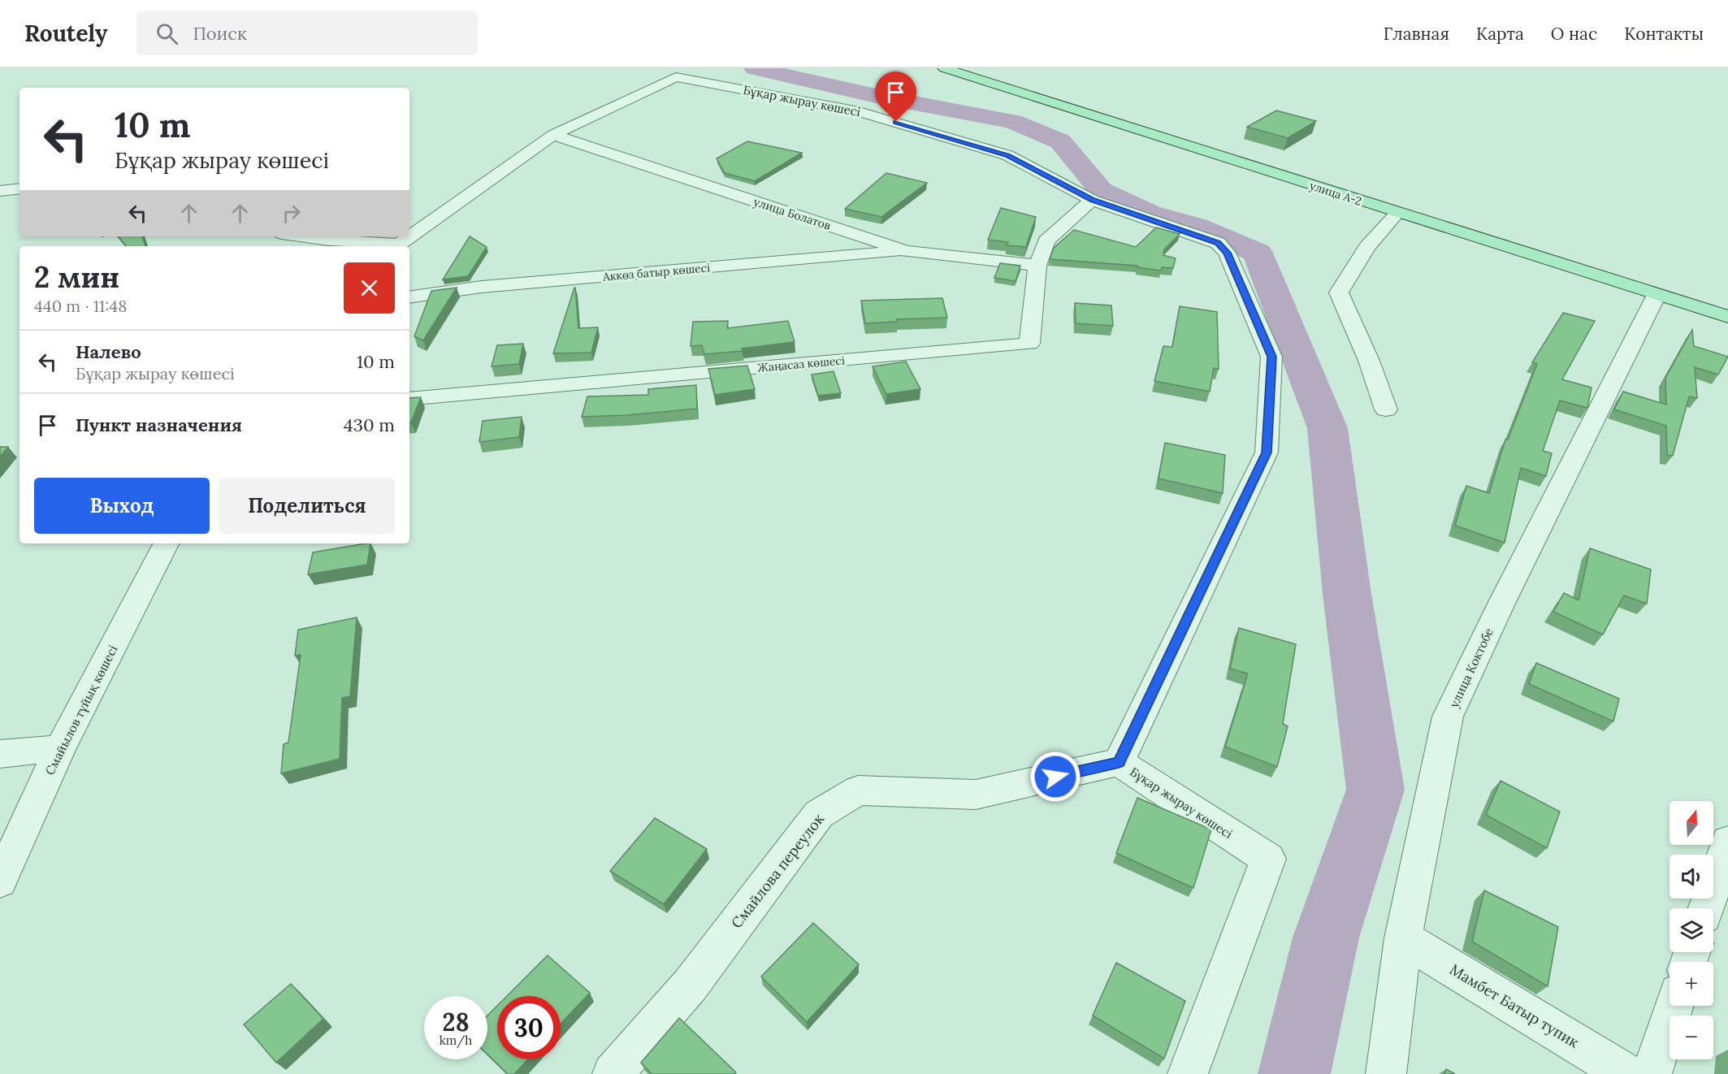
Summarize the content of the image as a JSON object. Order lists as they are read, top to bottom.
{
  "streets": {
    "main road": ["улица А-2"],
    "street": [
      "Бұқар жырау көшесі",
      "улица Болатов",
      "Аккөз батыр көшесі",
      "Жаңасаз көшесі",
      "улица Коктобе",
      "Смайылов тұйық көшесі",
      "Смайлова переулок",
      "Мамбет Батыр тупик"
    ]
  },
  "crossings": [
    ["Бұқар жырау көшесі", "улица Болатов"],
    ["Бұқар жырау көшесі", "Жаңасаз көшесі"],
    ["Бұқар жырау көшесі", "Смайлова переулок"],
    ["улица А-2", "улица Коктобе"],
    ["улица Болатов", "Аккөз батыр көшесі"],
    ["улица Болатов", "Жаңасаз көшесі"],
    ["улица Коктобе", "Мамбет Батыр тупик"]
  ],
  "north": "top",
  "page": {
    "header": "Routely",
    "search": "Поиск",
    "nav": [
      "Главная",
      "Карта",
      "О нас",
      "Контакты"
    ],
    "turn": ["10 m", "Бұқар жырау көшесі"],
    "heading": ["2 мин", "440 m · 11:48"],
    "list": [
      {
        "name": "Налево",
        "note": "Бұқар жырау көшесі",
        "value": "10 m"
      },
      {
        "name": "Пункт назначения",
        "value": "430 m"
      }
    ],
    "buttons": ["Выход", "Поделиться"],
    "map_buttons": ["+", "−"],
    "speed": "28 km/h",
    "limit": "30"
  }
}
